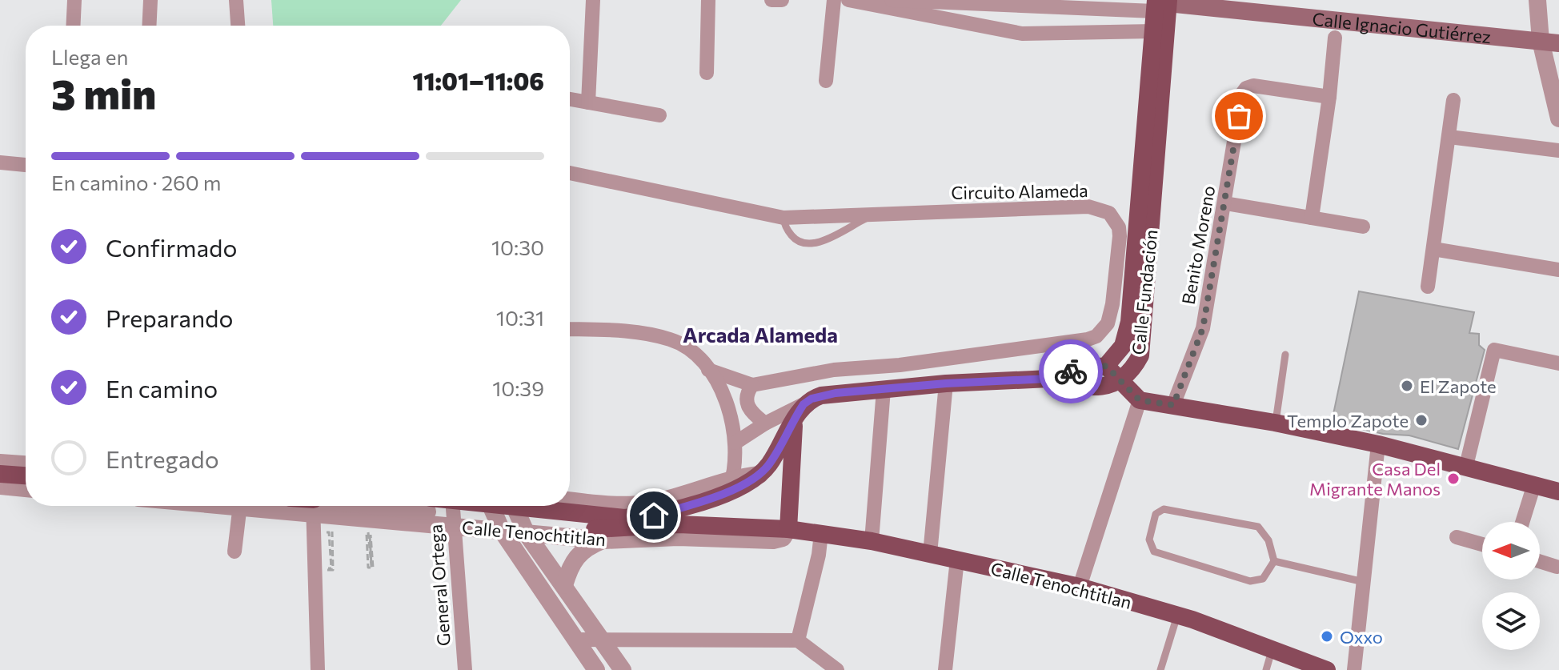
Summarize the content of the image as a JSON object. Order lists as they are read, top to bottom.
{
  "streets": {
    "main road": ["Calle Ignacio Gutiérrez", "Calle Fundación", "Calle Tenochtitlan"],
    "street": ["Circuito Alameda", "Benito Moreno", "General Ortega"]
  },
  "crossings": [
    ["Calle Ignacio Gutiérrez", "Calle Fundación"],
    ["Circuito Alameda", "Calle Tenochtitlan"],
    ["Calle Tenochtitlan", "General Ortega"]
  ],
  "districts": ["Arcada Alameda"],
  "places": [
    "El Zapote",
    "Templo Zapote",
    "Casa Del Migrante Manos",
    "Oxxo"
  ],
  "north": "left",
  "page": {
    "heading": ["3 min", "Llega en", "11:01–11:06"],
    "bar": "En camino · 260 m",
    "list": [
      ["Confirmado", "10:30"],
      ["Preparando", "10:31"],
      ["En camino", "10:39"],
      "Entregado"
    ]
  }
}
